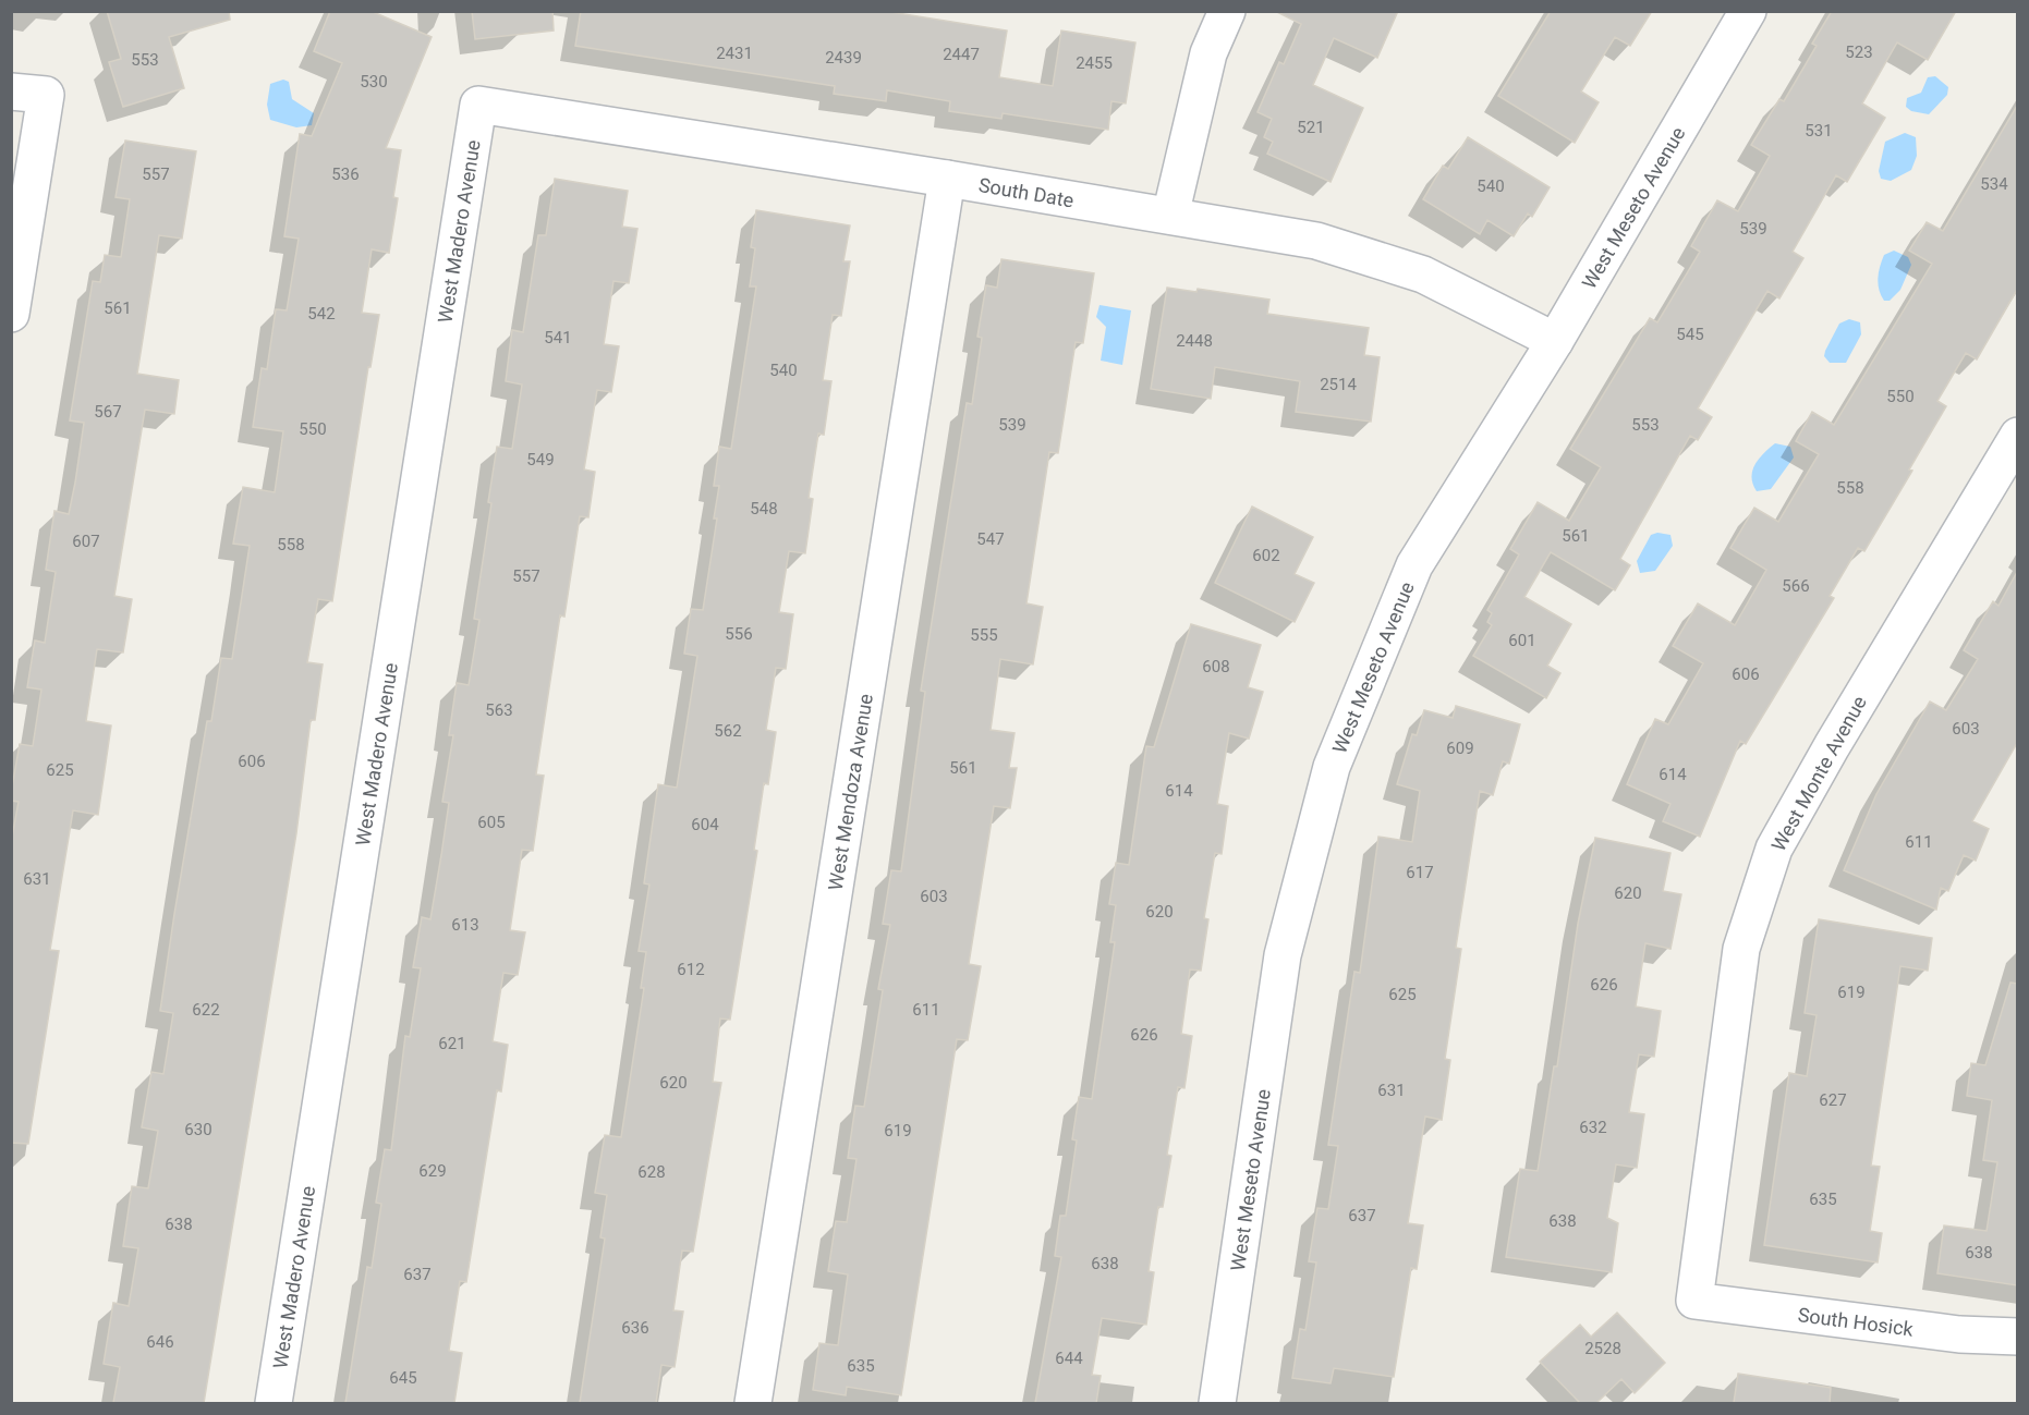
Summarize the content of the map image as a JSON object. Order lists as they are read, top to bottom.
{
  "streets": {
    "street": [
      "South Date",
      "West Meseto Avenue",
      "West Madero Avenue",
      "West Monte Avenue",
      "West Mendoza Avenue",
      "South Hosick"
    ]
  },
  "crossings": [
    ["South Date", "West Meseto Avenue"],
    ["South Date", "West Madero Avenue"],
    ["South Date", "West Mendoza Avenue"],
    ["West Monte Avenue", "South Hosick"]
  ],
  "house_numbers": [
    "523",
    "2431",
    "2447",
    "2439",
    "553",
    "2455",
    "530",
    "521",
    "531",
    "557",
    "536",
    "534",
    "540",
    "539",
    "561",
    "542",
    "545",
    "541",
    "2448",
    "540",
    "2514",
    "550",
    "567",
    "539",
    "553",
    "550",
    "549",
    "558",
    "548",
    "561",
    "547",
    "607",
    "558",
    "602",
    "557",
    "566",
    "556",
    "555",
    "601",
    "608",
    "606",
    "563",
    "603",
    "562",
    "609",
    "606",
    "561",
    "625",
    "614",
    "614",
    "605",
    "604",
    "611",
    "617",
    "631",
    "620",
    "603",
    "620",
    "613",
    "612",
    "626",
    "619",
    "625",
    "622",
    "611",
    "626",
    "621",
    "620",
    "631",
    "627",
    "632",
    "630",
    "619",
    "629",
    "628",
    "635",
    "637",
    "638",
    "638",
    "638",
    "638",
    "637",
    "636",
    "646",
    "2528",
    "644",
    "635",
    "645"
  ]
}
